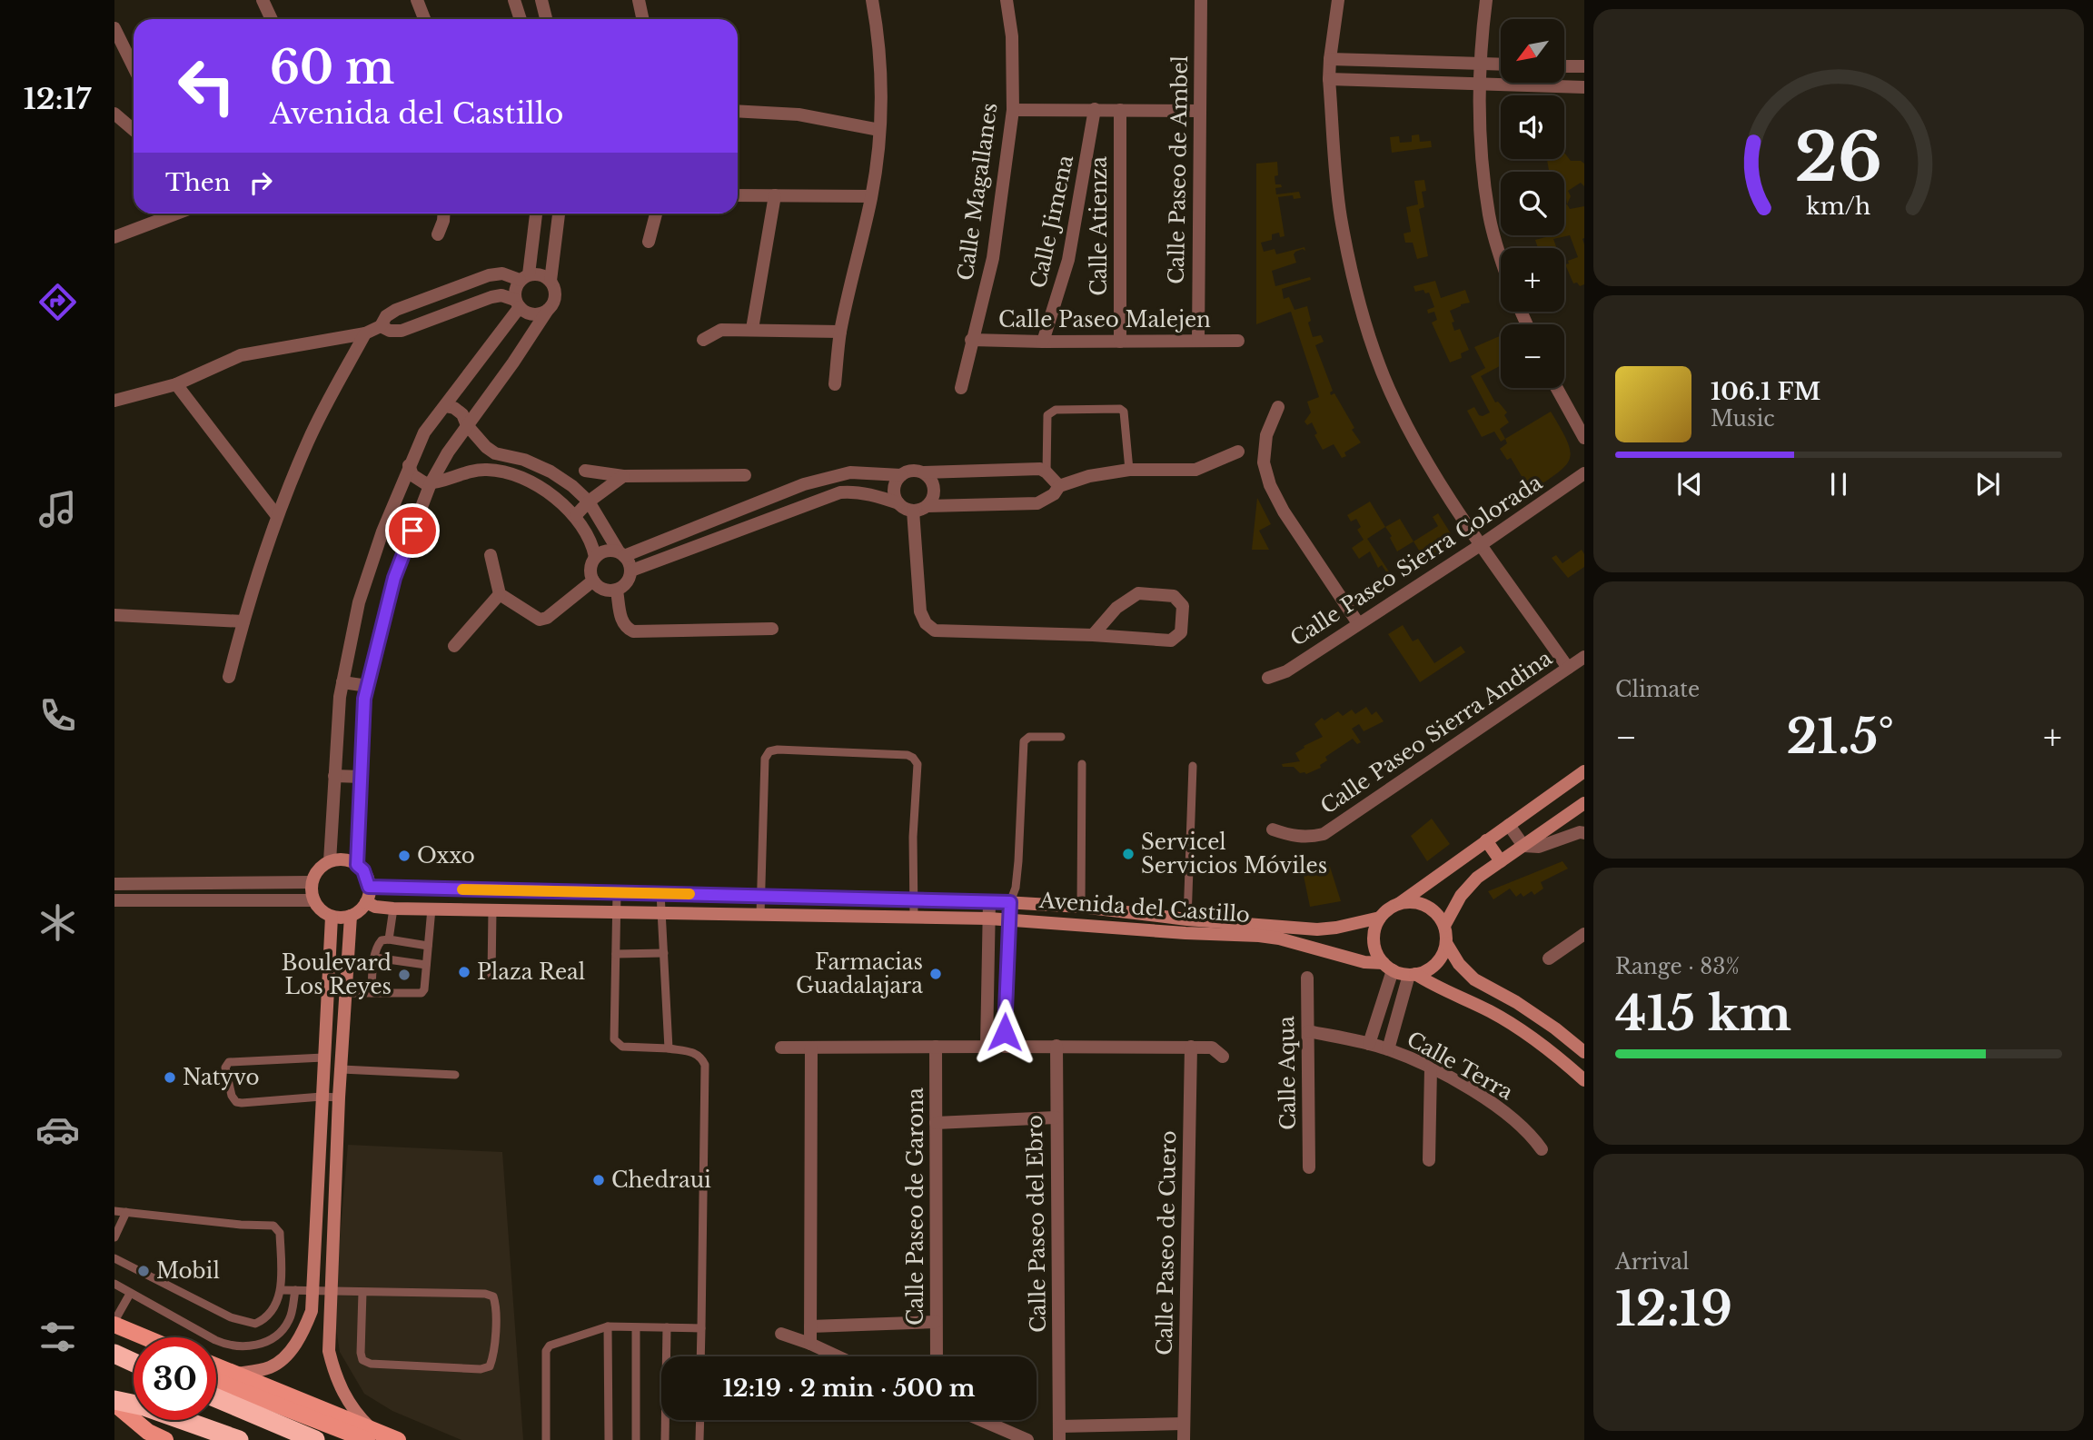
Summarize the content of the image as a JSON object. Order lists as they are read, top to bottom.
{
  "streets": {
    "main road": ["Avenida del Castillo"],
    "street": [
      "Calle Paseo de Ambel",
      "Calle Magallanes",
      "Calle Jimena",
      "Calle Atienza",
      "Calle Paseo Malejen",
      "Calle Paseo Sierra Colorada",
      "Calle Paseo Sierra Andina",
      "Calle Terra",
      "Calle Aqua",
      "Calle Paseo de Garona",
      "Calle Paseo del Ebro",
      "Calle Paseo de Cuero"
    ]
  },
  "crossings": [
    ["Calle Paseo de Ambel", "Calle Paseo Malejen"],
    ["Calle Magallanes", "Calle Paseo Malejen"],
    ["Calle Jimena", "Calle Paseo Malejen"],
    ["Calle Atienza", "Calle Paseo Malejen"],
    ["Calle Terra", "Calle Aqua"]
  ],
  "places": [
    "Servicel Servicios Móviles",
    "Oxxo",
    "Plaza Real",
    "Farmacias Guadalajara",
    "Boulevard Los Reyes",
    "Natyvo",
    "Chedraui",
    "Mobil"
  ],
  "north": "bottom left",
  "page": {
    "tabs": "12:17",
    "map_buttons": ["+", "−"],
    "turn": ["60 m", "Avenida del Castillo"],
    "then": "Then",
    "song": ["106.1 FM", "Music"],
    "tile": [
      "Climate",
      ["Range · 83%", "415 km"],
      ["Arrival", "12:19"]
    ],
    "heat": ["−", "21.5°", "+"],
    "limit": "30",
    "trip": "12:19 · 2 min · 500 m",
    "gauge": ["26", "km/h"]
  }
}
